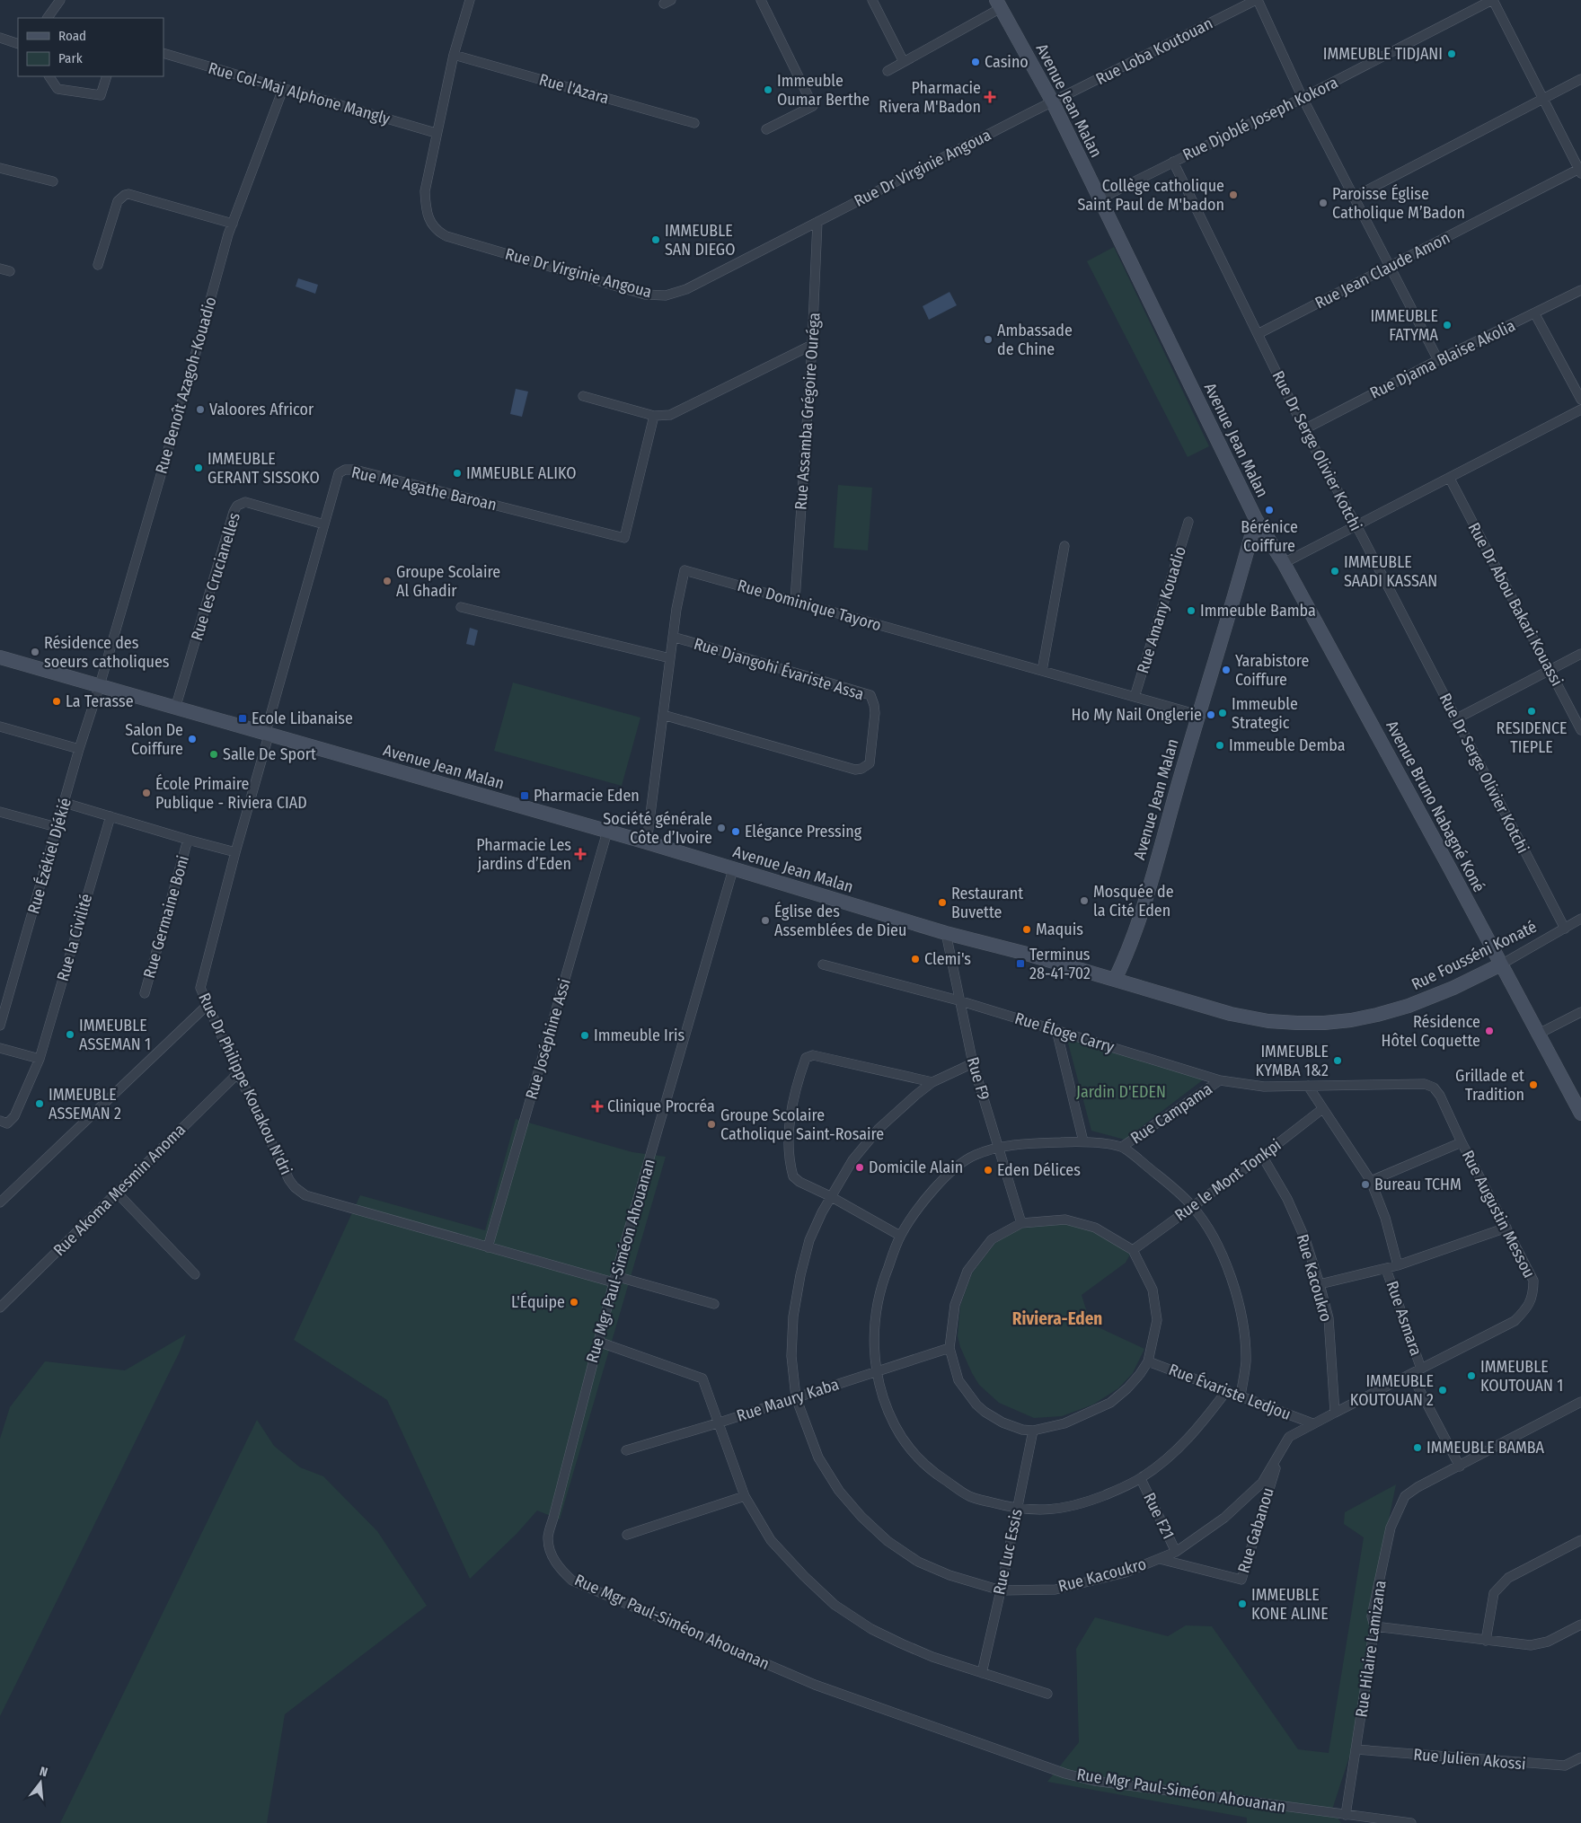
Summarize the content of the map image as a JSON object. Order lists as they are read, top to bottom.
{
  "streets": {
    "main road": ["Avenue Jean Malan", "Avenue Bruno Nabagné Koné", "Rue Fousséni Konaté"],
    "street": [
      "Rue Loba Koutouan",
      "Rue l'Azara",
      "Rue Col-Maj Alphone Mangly",
      "Rue Djoblé Joseph Kokora",
      "Rue Dr Virginie Angoua",
      "Rue Jean Claude Amon",
      "Rue Djama Blaise Akolia",
      "Rue Benoît Azagoh-Kouadio",
      "Rue Assamba Grégoire Ouréga",
      "Rue Dr Serge Olivier Kotchi",
      "Rue Me Agathe Baroan",
      "Rue les Crucianelles",
      "Rue Dr Abou Bakari Kouassi",
      "Rue Dominique Tayoro",
      "Rue Amany Kouadio",
      "Rue Djangohi Évariste Assa",
      "Rue Ézékiel Djékié",
      "Rue Germaine Boni",
      "Rue la Civilité",
      "Rue Éloge Carry",
      "Rue Joséphine Assi",
      "Rue F9",
      "Rue Dr Philippe Kouakou N'dri",
      "Rue Campama",
      "Rue le Mont Tonkpi",
      "Rue Akoma Mesmin Anoma",
      "Rue Augustin Messou",
      "Rue Mgr Paul-Siméon Ahouanan",
      "Rue Kacoukro",
      "Rue Asmara",
      "Rue Évariste Ledjou",
      "Rue Maury Kaba",
      "Rue F21",
      "Rue Gabanou",
      "Rue Luc Essis",
      "Rue Hilaire Lamizana",
      "Rue Julien Akossi"
    ]
  },
  "crossings": [
    ["Rue Loba Koutouan", "Avenue Jean Malan"],
    ["Rue Loba Koutouan", "Rue Dr Virginie Angoua"],
    ["Rue l'Azara", "Rue Dr Virginie Angoua"],
    ["Rue Col-Maj Alphone Mangly", "Rue Dr Virginie Angoua"],
    ["Rue Col-Maj Alphone Mangly", "Rue Benoît Azagoh-Kouadio"],
    ["Avenue Jean Malan", "Rue Djoblé Joseph Kokora"],
    ["Avenue Jean Malan", "Rue Dr Virginie Angoua"],
    ["Avenue Jean Malan", "Rue Benoît Azagoh-Kouadio"],
    ["Avenue Jean Malan", "Rue Me Agathe Baroan"],
    ["Avenue Jean Malan", "Rue les Crucianelles"],
    ["Avenue Jean Malan", "Rue Dominique Tayoro"],
    ["Avenue Jean Malan", "Avenue Bruno Nabagné Koné"],
    ["Avenue Jean Malan", "Rue Ézékiel Djékié"],
    ["Avenue Jean Malan", "Rue Fousséni Konaté"],
    ["Avenue Jean Malan", "Rue Joséphine Assi"],
    ["Avenue Jean Malan", "Rue F9"],
    ["Avenue Jean Malan", "Rue Dr Philippe Kouakou N'dri"],
    ["Avenue Jean Malan", "Rue Mgr Paul-Siméon Ahouanan"],
    ["Rue Djoblé Joseph Kokora", "Rue Dr Serge Olivier Kotchi"],
    ["Rue Dr Virginie Angoua", "Rue Assamba Grégoire Ouréga"],
    ["Rue Jean Claude Amon", "Rue Dr Serge Olivier Kotchi"],
    ["Rue Djama Blaise Akolia", "Rue Dr Serge Olivier Kotchi"],
    ["Rue Benoît Azagoh-Kouadio", "Rue Ézékiel Djékié"],
    ["Rue Assamba Grégoire Ouréga", "Rue Dominique Tayoro"],
    ["Rue Dr Serge Olivier Kotchi", "Rue Fousséni Konaté"],
    ["Rue Me Agathe Baroan", "Rue les Crucianelles"],
    ["Rue Me Agathe Baroan", "Rue Dr Philippe Kouakou N'dri"],
    ["Rue Dominique Tayoro", "Rue Amany Kouadio"],
    ["Rue Dominique Tayoro", "Rue Djangohi Évariste Assa"],
    ["Avenue Bruno Nabagné Koné", "Rue Fousséni Konaté"],
    ["Rue Éloge Carry", "Rue F9"],
    ["Rue Éloge Carry", "Rue Campama"],
    ["Rue Éloge Carry", "Rue Augustin Messou"],
    ["Rue Joséphine Assi", "Rue Dr Philippe Kouakou N'dri"],
    ["Rue F9", "Rue Kacoukro"],
    ["Rue Dr Philippe Kouakou N'dri", "Rue Akoma Mesmin Anoma"],
    ["Rue Dr Philippe Kouakou N'dri", "Rue Mgr Paul-Siméon Ahouanan"],
    ["Rue le Mont Tonkpi", "Rue Kacoukro"],
    ["Rue Augustin Messou", "Rue Kacoukro"],
    ["Rue Augustin Messou", "Rue Asmara"],
    ["Rue Mgr Paul-Siméon Ahouanan", "Rue Hilaire Lamizana"],
    ["Rue Kacoukro", "Rue Évariste Ledjou"],
    ["Rue Kacoukro", "Rue Maury Kaba"],
    ["Rue Kacoukro", "Rue F21"],
    ["Rue Kacoukro", "Rue Gabanou"],
    ["Rue Kacoukro", "Rue Luc Essis"],
    ["Rue Hilaire Lamizana", "Rue Julien Akossi"]
  ],
  "districts": ["Riviera-Eden"],
  "parks": ["Jardin D'EDEN"],
  "places": {
    "other": [
      "IMMEUBLE TIDJANI",
      "Casino",
      "Immeuble Oumar Berthe",
      "Collège catholique Saint Paul de M'badon",
      "Paroisse Église Catholique M’Badon",
      "IMMEUBLE SAN DIEGO",
      "IMMEUBLE FATYMA",
      "Ambassade de Chine",
      "Valoores Africor",
      "IMMEUBLE GERANT SISSOKO",
      "IMMEUBLE ALIKO",
      "Bérénice Coiffure",
      "IMMEUBLE SAADI KASSAN",
      "Groupe Scolaire Al Ghadir",
      "Immeuble Bamba",
      "Résidence des soeurs catholiques",
      "Yarabistore Coiffure",
      "La Terasse",
      "RESIDENCE TIEPLE",
      "Immeuble Strategic",
      "Ho My Nail Onglerie",
      "Salon De Coiffure",
      "Immeuble Demba",
      "Salle De Sport",
      "École Primaire Publique - Riviera CIAD",
      "Société générale Côte d’Ivoire",
      "Elégance Pressing",
      "Mosquée de la Cité Eden",
      "Restaurant Buvette",
      "Église des Assemblées de Dieu",
      "Maquis",
      "Clemi's",
      "Résidence Hôtel Coquette",
      "IMMEUBLE ASSEMAN 1",
      "Immeuble Iris",
      "IMMEUBLE KYMBA 1&2",
      "Grillade et Tradition",
      "IMMEUBLE ASSEMAN 2",
      "Groupe Scolaire Catholique Saint-Rosaire",
      "Domicile Alain",
      "Eden Délices",
      "Bureau TCHM",
      "L'Équipe",
      "IMMEUBLE KOUTOUAN 1",
      "IMMEUBLE KOUTOUAN 2",
      "IMMEUBLE BAMBA",
      "IMMEUBLE KONE ALINE"
    ],
    "health": ["Pharmacie Rivera M'Badon", "Pharmacie Les jardins d’Eden", "Clinique Procréa"],
    "transit": ["Ecole Libanaise", "Pharmacie Eden", "Terminus 28-41-702"]
  },
  "legend": ["Road", "Park"],
  "north": "top"
}
